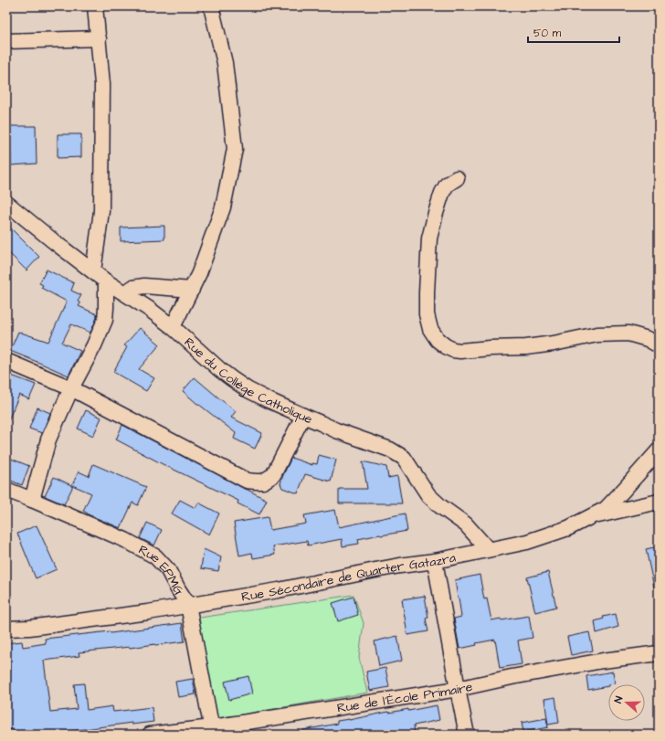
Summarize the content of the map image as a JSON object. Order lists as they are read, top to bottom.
{
  "streets": {
    "street": [
      "Rue du Collège Catholique",
      "Rue EPMG",
      "Rue Sécondaire de Quarter Gatazra",
      "Rue de l'École Primaire"
    ]
  },
  "crossings": [
    ["Rue du Collège Catholique", "Rue Sécondaire de Quarter Gatazra"],
    ["Rue EPMG", "Rue Sécondaire de Quarter Gatazra"],
    ["Rue EPMG", "Rue de l'École Primaire"]
  ],
  "scale_bar": "50 m",
  "north": "left"
}
